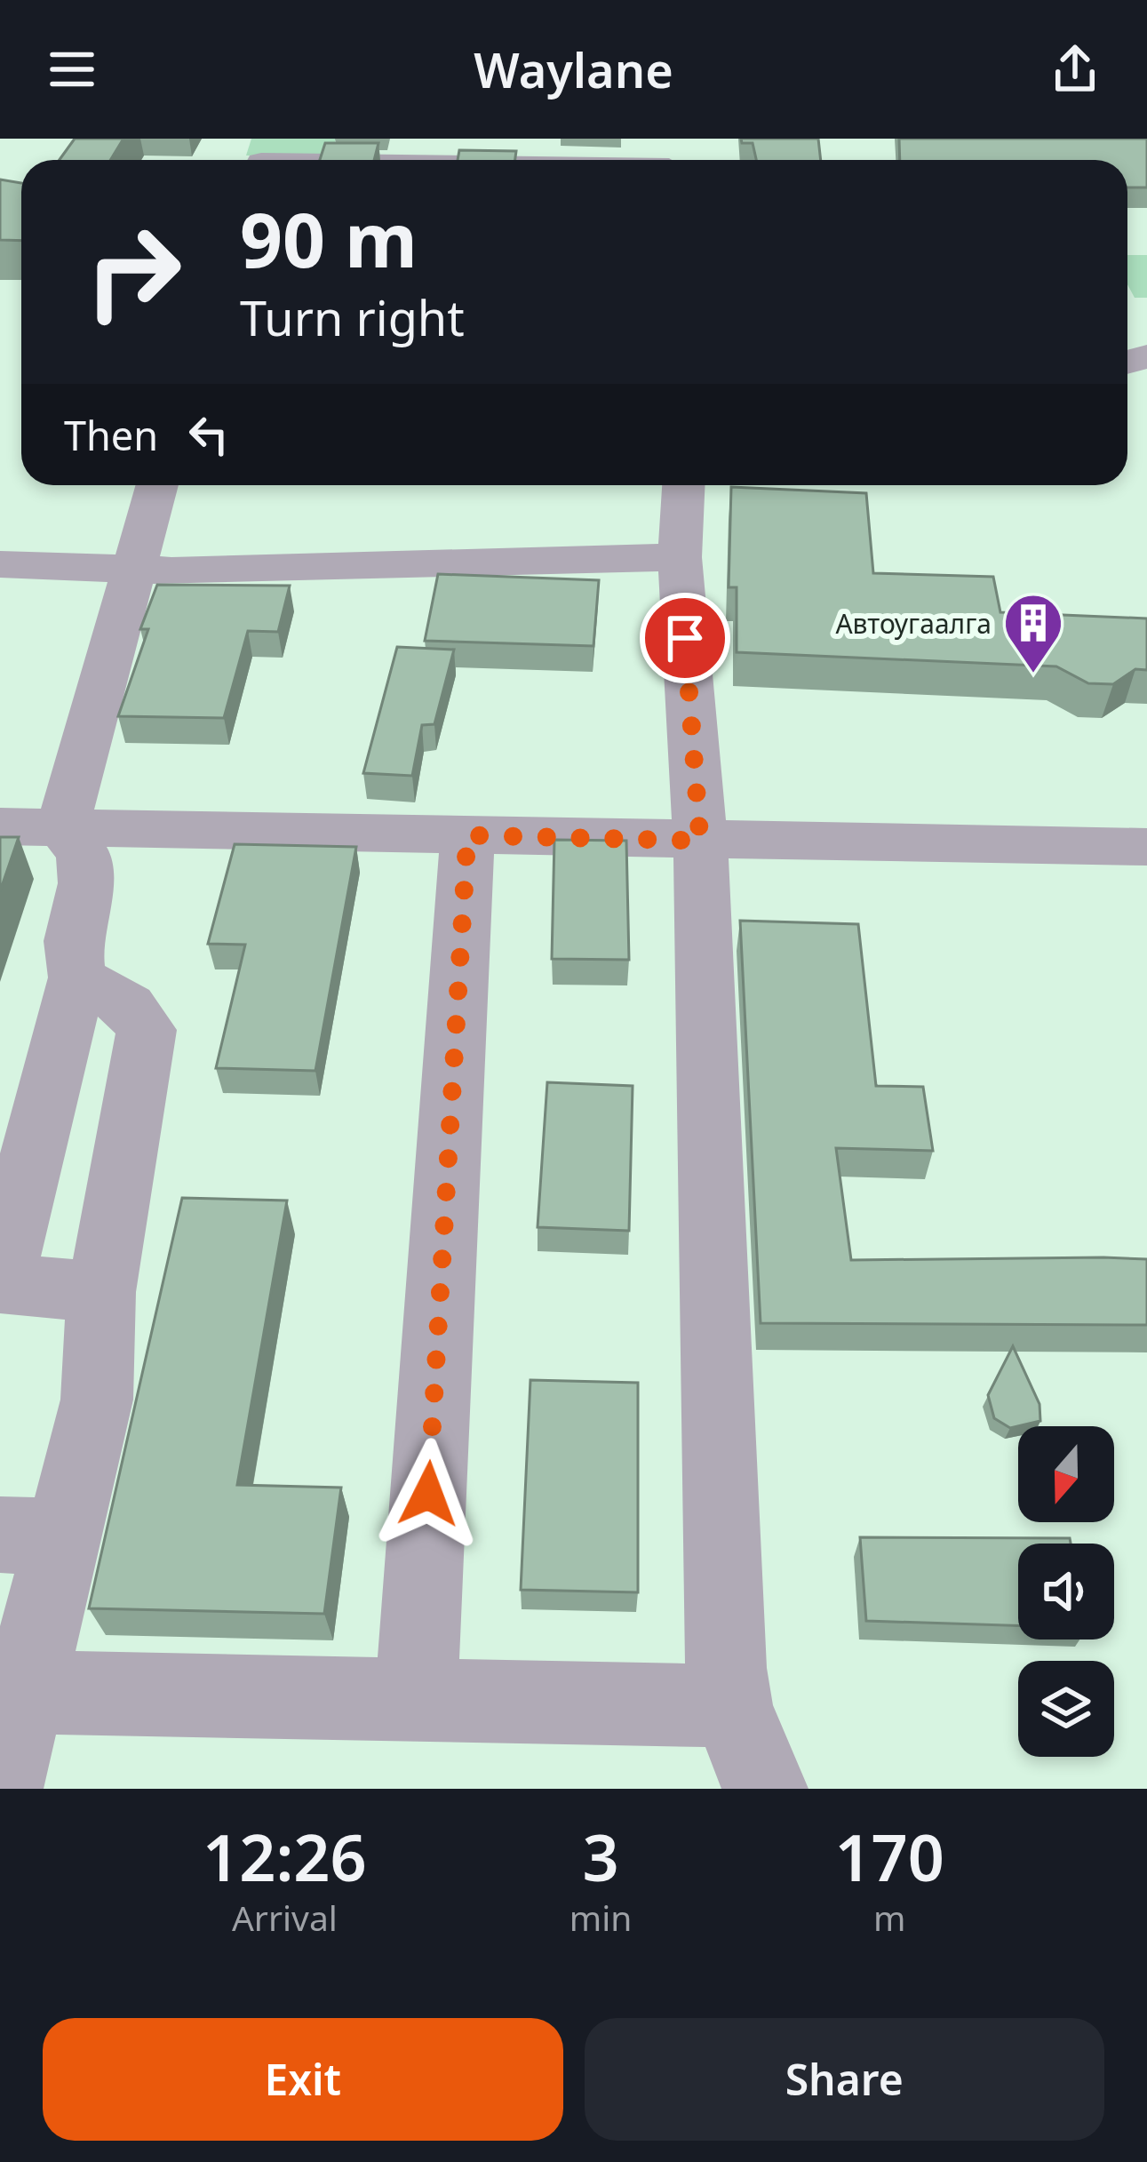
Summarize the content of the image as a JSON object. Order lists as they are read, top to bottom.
{
  "places": {
    "building": ["Автоугаалга"]
  },
  "north": "bottom",
  "page": {
    "header": "Waylane",
    "turn": ["90 m", "Turn right"],
    "then": "Then",
    "eta": [
      "12:26",
      "Arrival",
      "3",
      "min",
      "170",
      "m"
    ],
    "buttons": ["Exit", "Share"]
  }
}
